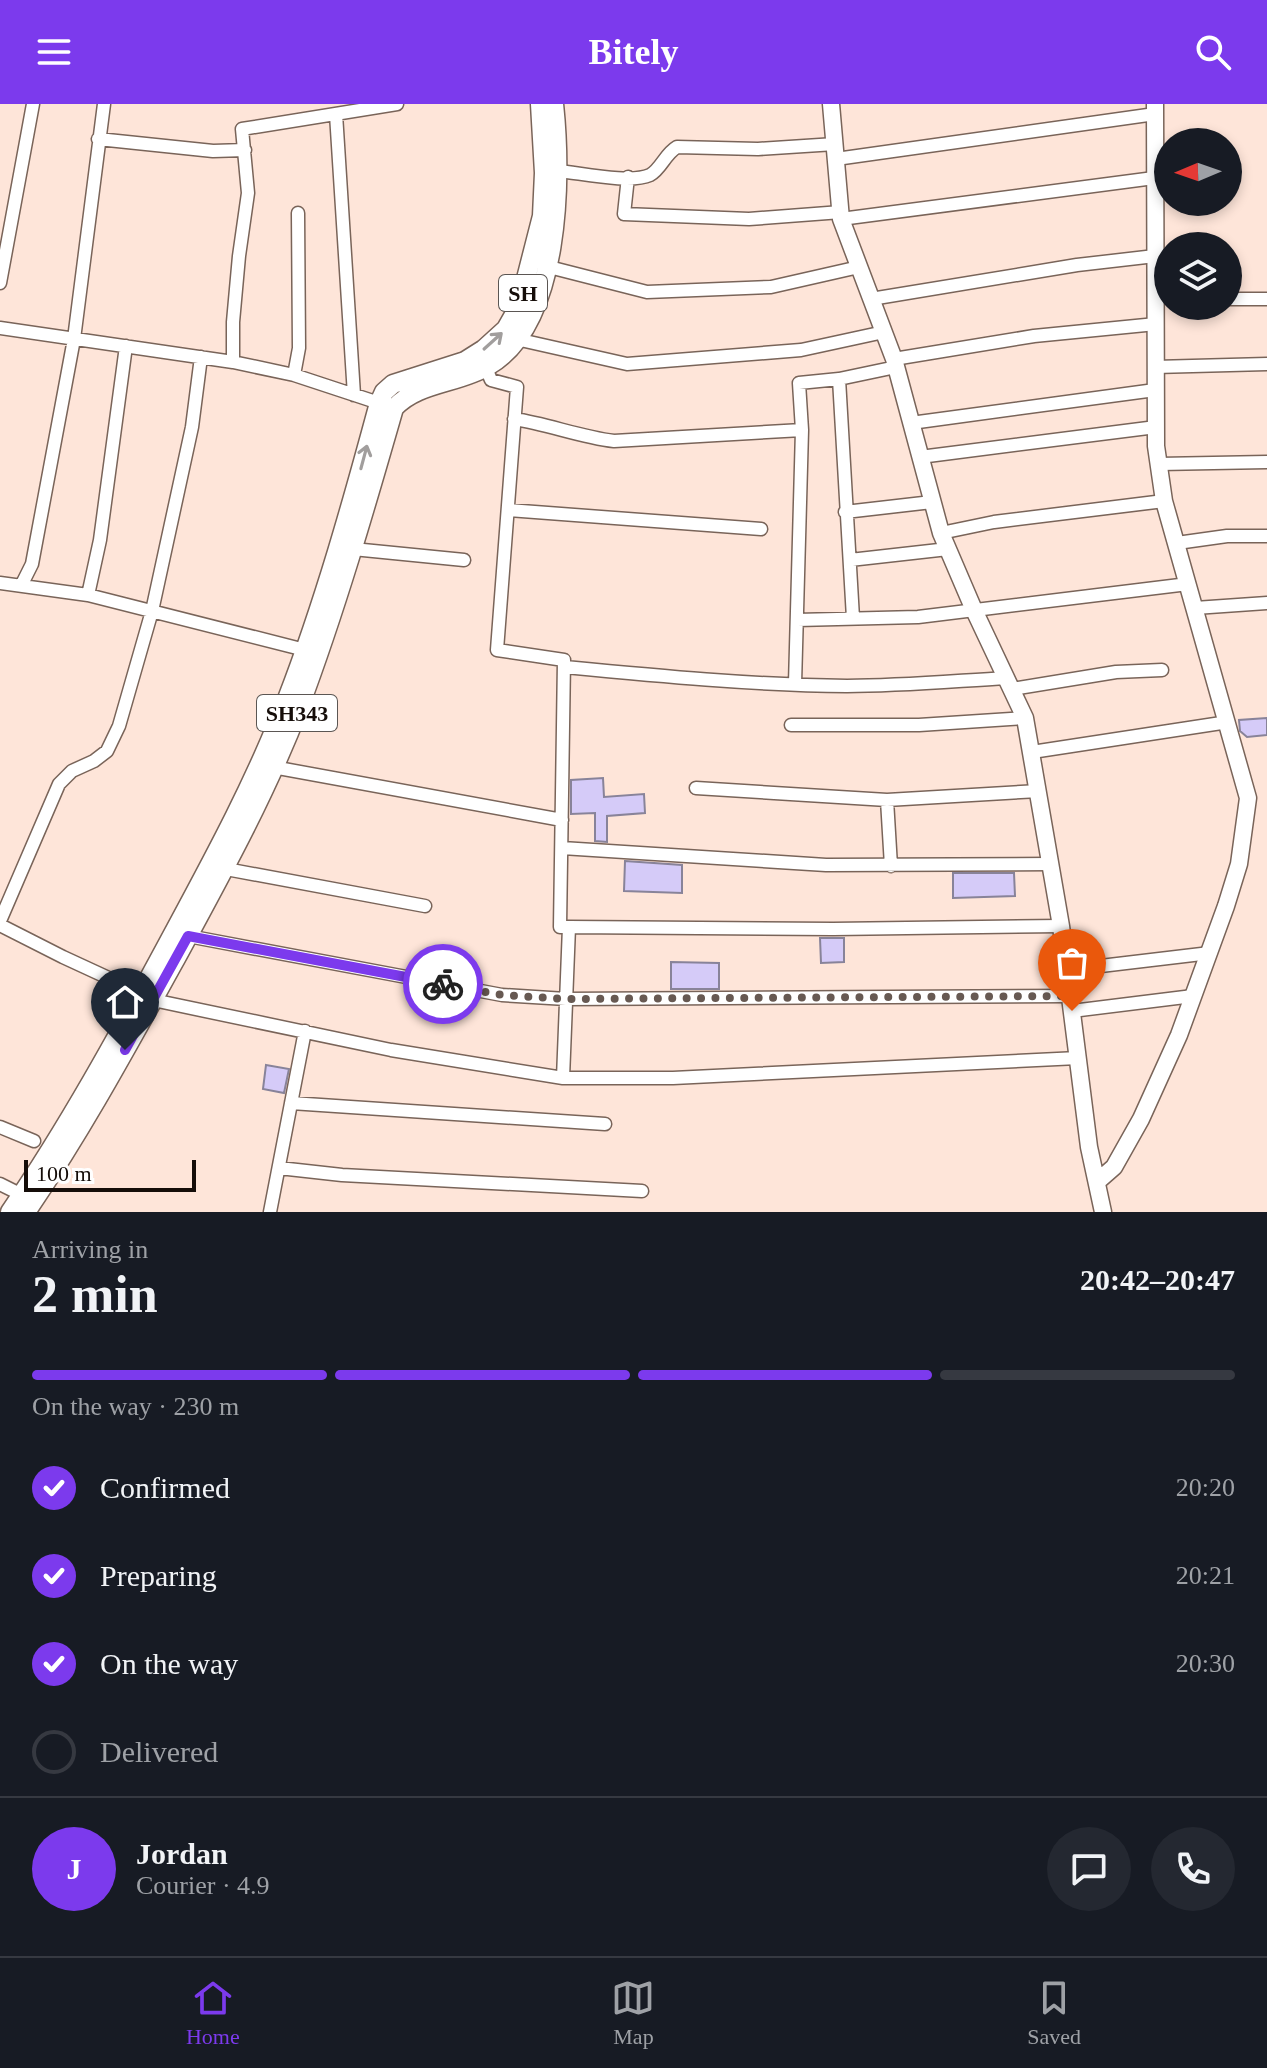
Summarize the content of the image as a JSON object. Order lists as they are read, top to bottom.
{
  "streets": {
    "main road": ["SH", "SH343"]
  },
  "crossings": [
    ["SH", "SH343"]
  ],
  "scale_bar": "100 m",
  "north": "left",
  "page": {
    "header": "Bitely",
    "scale": "100 m",
    "heading": ["2 min", "Arriving in", "20:42–20:47"],
    "panel": ["Jordan", "Courier · 4.9"],
    "bar": "On the way · 230 m",
    "list": [
      ["Confirmed", "20:20"],
      ["Preparing", "20:21"],
      ["On the way", "20:30"],
      "Delivered"
    ],
    "round": "J",
    "tabs": ["Home", "Map", "Saved"]
  }
}
